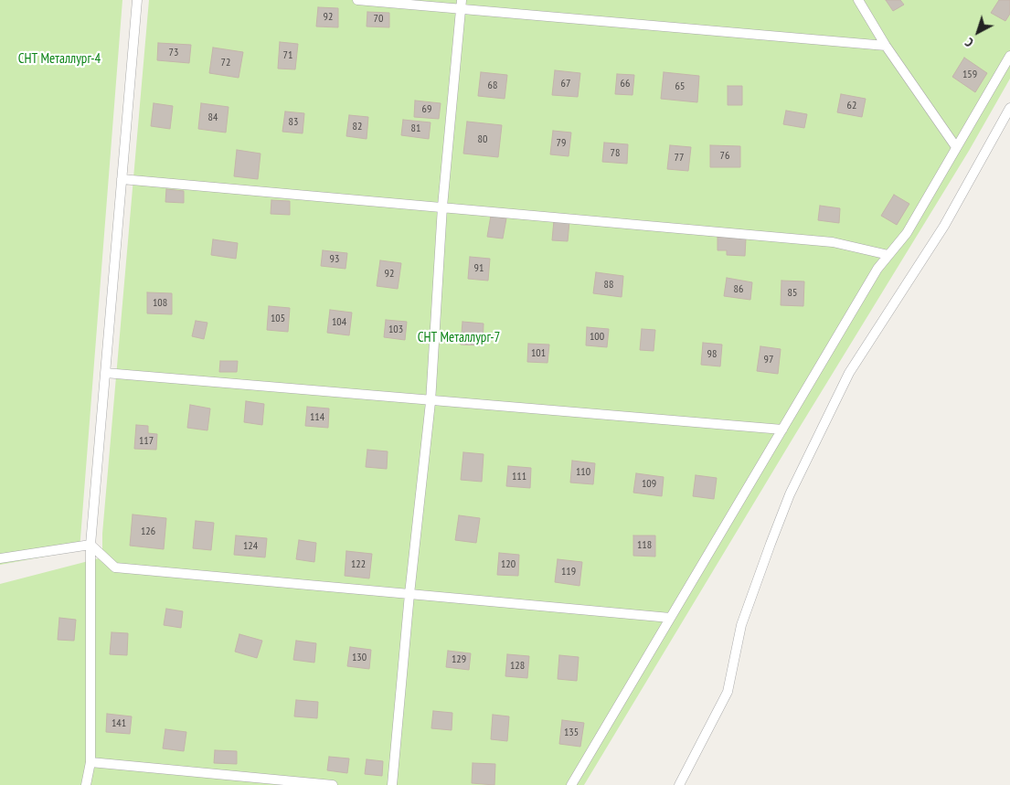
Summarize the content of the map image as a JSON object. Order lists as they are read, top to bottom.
{
  "parks": ["СНТ Металлург-4", "СНТ Металлург-7"],
  "house_numbers": [
    "92",
    "70",
    "73",
    "71",
    "72",
    "159",
    "67",
    "66",
    "68",
    "65",
    "62",
    "69",
    "84",
    "83",
    "82",
    "81",
    "80",
    "79",
    "78",
    "76",
    "77",
    "93",
    "91",
    "92",
    "88",
    "86",
    "85",
    "108",
    "105",
    "104",
    "103",
    "100",
    "101",
    "98",
    "97",
    "114",
    "117",
    "110",
    "111",
    "109",
    "126",
    "118",
    "124",
    "122",
    "120",
    "119",
    "130",
    "129",
    "128",
    "141",
    "135"
  ],
  "north": "bottom left"
}
